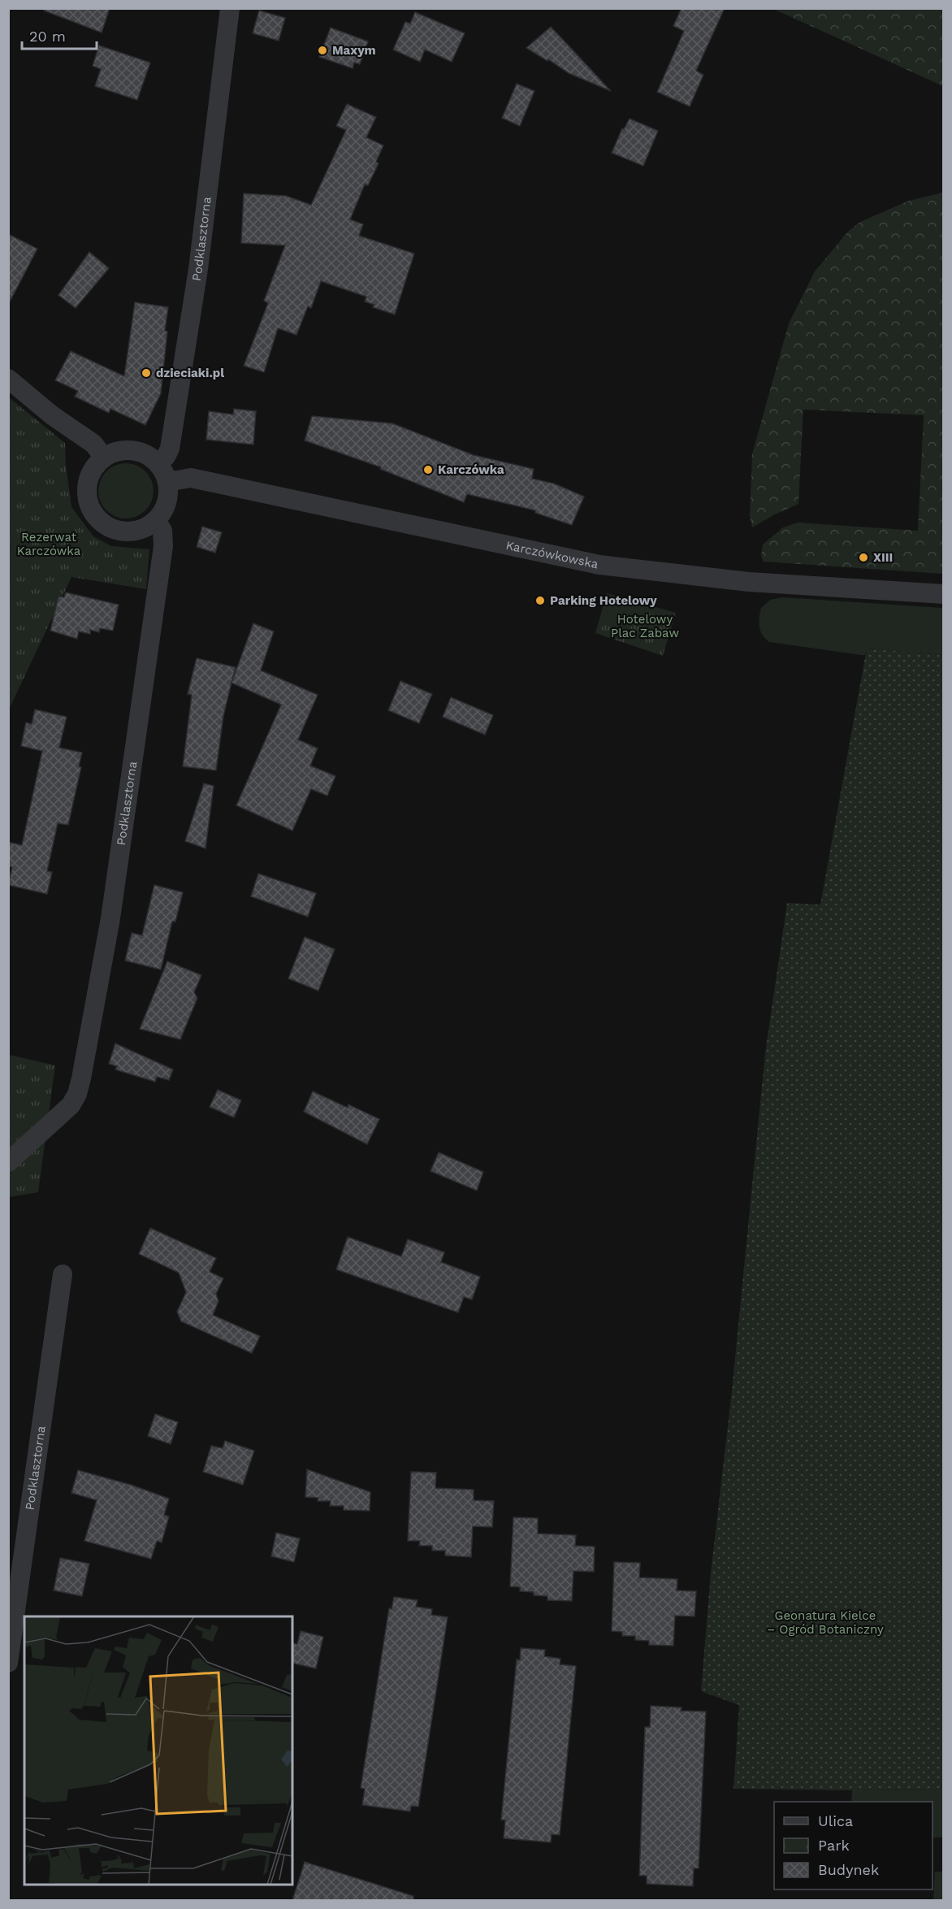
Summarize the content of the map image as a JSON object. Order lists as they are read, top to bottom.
{
  "streets": {
    "street": ["Podklasztorna", "Karczówkowska"]
  },
  "crossings": [
    ["Podklasztorna", "Karczówkowska"]
  ],
  "parks": ["Rezerwat Karczówka", "Hotelowy Plac Zabaw", "Geonatura Kielce – Ogród Botaniczny"],
  "places": [
    "Maxym",
    "dzieciaki.pl",
    "Karczówka",
    "XIII",
    "Parking Hotelowy"
  ],
  "legend": ["Ulica", "Park", "Budynek"],
  "scale_bar": "20 m"
}
